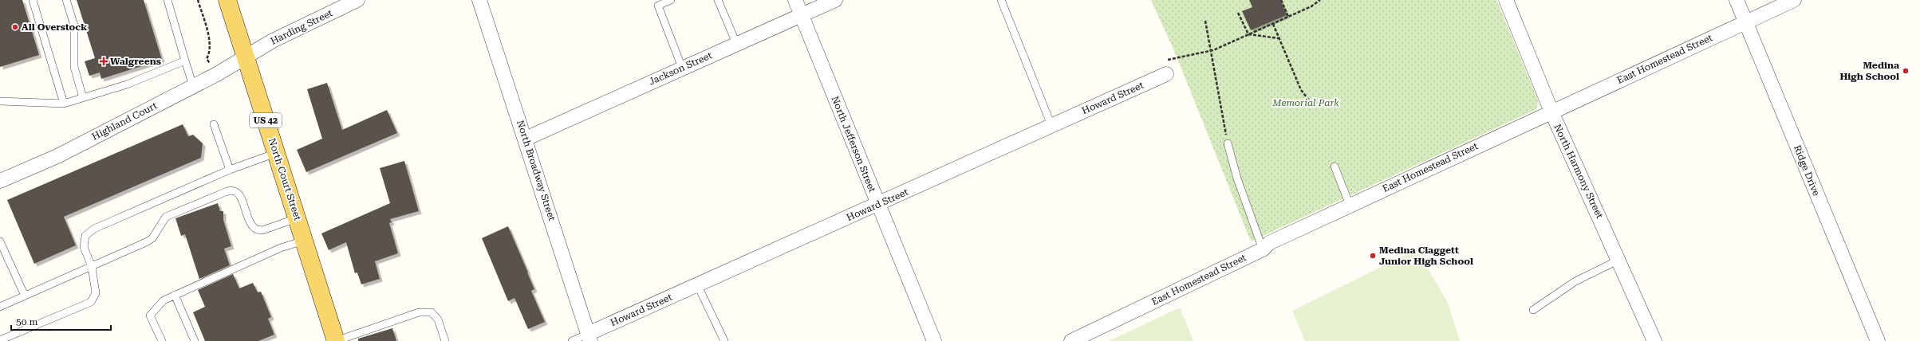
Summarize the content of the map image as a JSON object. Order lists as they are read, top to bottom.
{
  "streets": {
    "main road": ["US 42", "North Court Street"],
    "street": [
      "Harding Street",
      "East Homestead Street",
      "Jackson Street",
      "Howard Street",
      "Highland Court",
      "North Jefferson Street",
      "North Broadway Street",
      "Ridge Drive",
      "North Harmony Street"
    ]
  },
  "crossings": [
    ["Harding Street", "Highland Court"],
    ["Harding Street", "North Court Street"],
    ["East Homestead Street", "Ridge Drive"],
    ["East Homestead Street", "North Harmony Street"],
    ["Jackson Street", "North Jefferson Street"],
    ["Jackson Street", "North Broadway Street"],
    ["Howard Street", "North Jefferson Street"],
    ["Howard Street", "North Broadway Street"],
    ["Highland Court", "North Court Street"]
  ],
  "parks": ["Memorial Park"],
  "places": {
    "other": ["All Overstock", "Medina High School", "Medina Claggett Junior High School"],
    "health": ["Walgreens"]
  },
  "scale_bar": "50 m"
}
